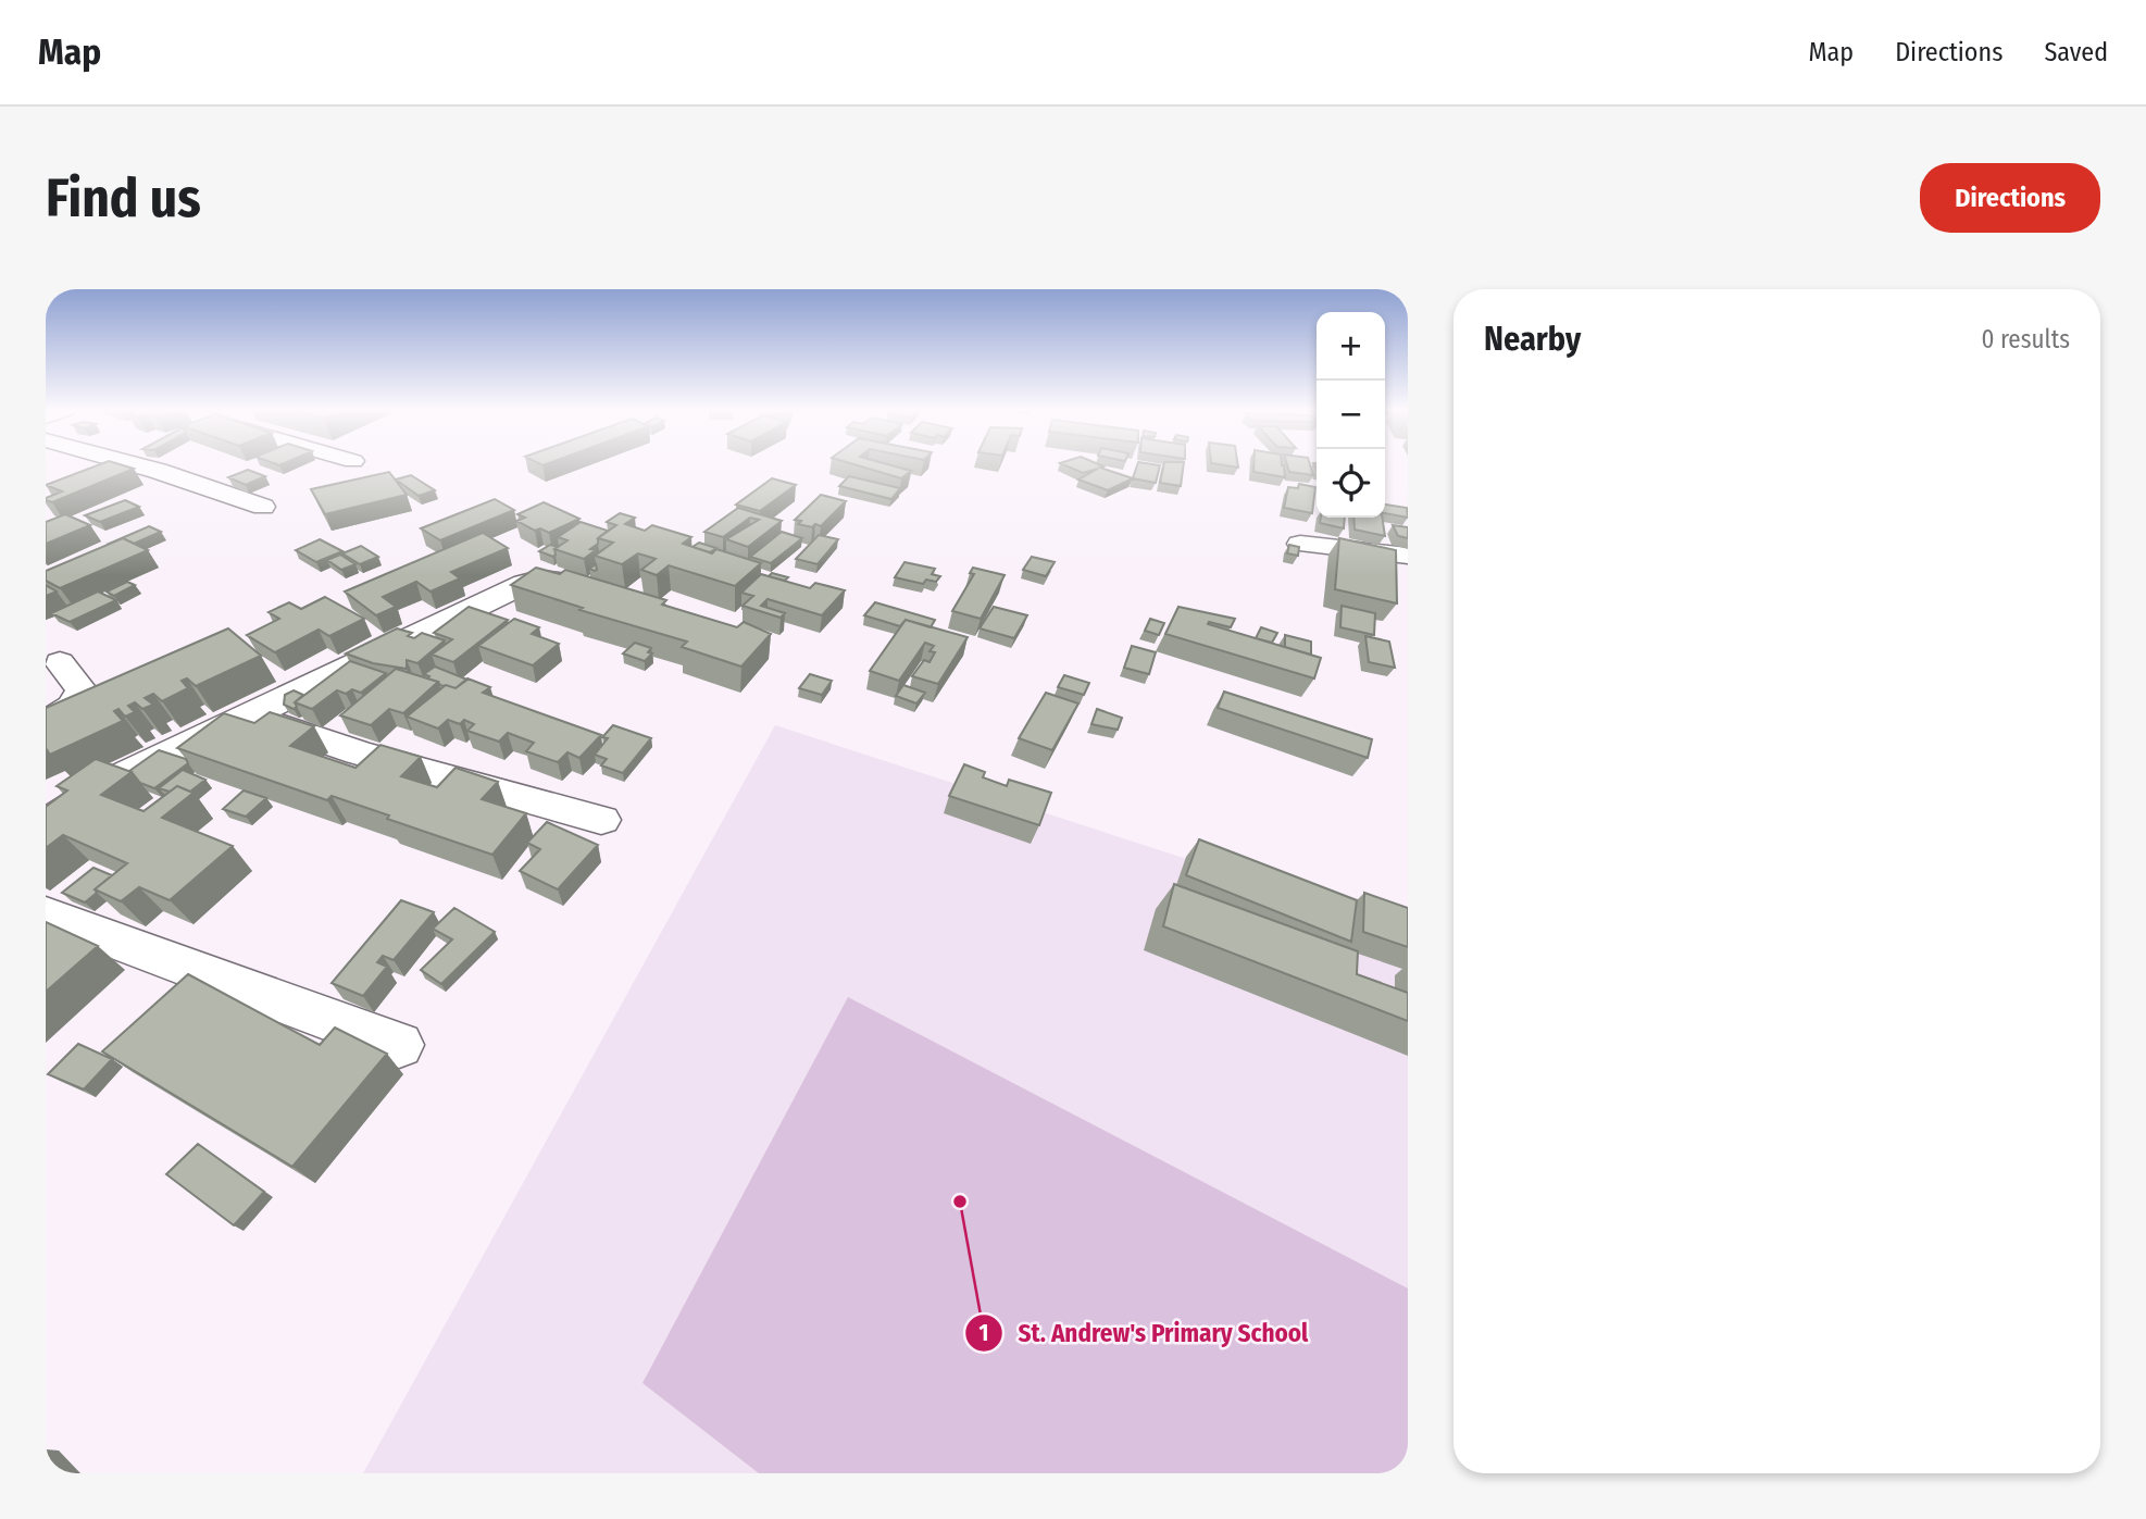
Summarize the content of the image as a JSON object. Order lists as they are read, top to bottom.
{
  "places": ["St. Andrew's Primary School"],
  "page": {
    "header": "Map",
    "nav": ["Map", "Directions", "Saved"],
    "buttons": "Directions",
    "title": "Find us",
    "heading": ["Nearby", "0 results"],
    "map_buttons": ["+", "−"]
  }
}
